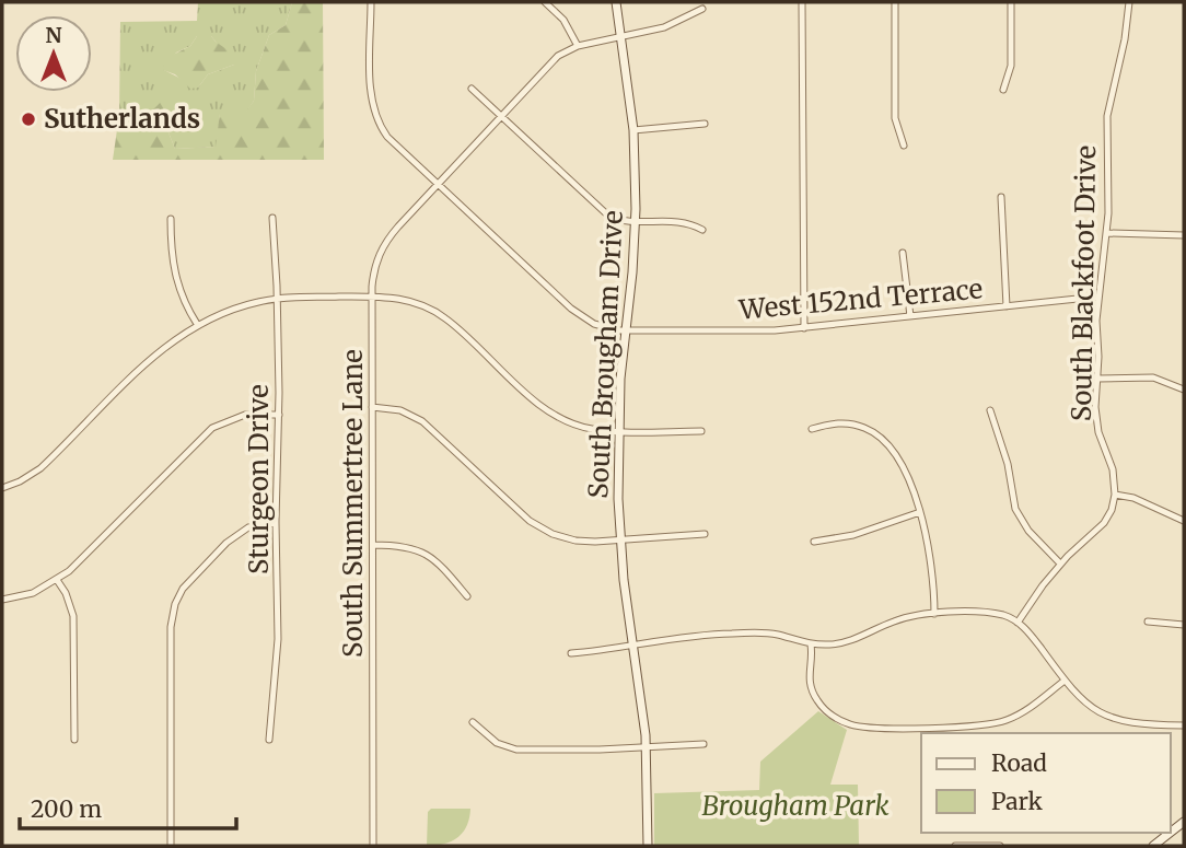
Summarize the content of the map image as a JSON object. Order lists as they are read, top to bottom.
{
  "streets": {
    "street": [
      "South Blackfoot Drive",
      "West 152nd Terrace",
      "South Brougham Drive",
      "Sturgeon Drive",
      "South Summertree Lane"
    ]
  },
  "crossings": [
    ["South Blackfoot Drive", "West 152nd Terrace"],
    ["West 152nd Terrace", "South Brougham Drive"],
    ["West 152nd Terrace", "South Summertree Lane"]
  ],
  "parks": ["Brougham Park"],
  "places": ["Sutherlands"],
  "legend": ["Road", "Park"],
  "scale_bar": "200 m",
  "north": "top"
}
